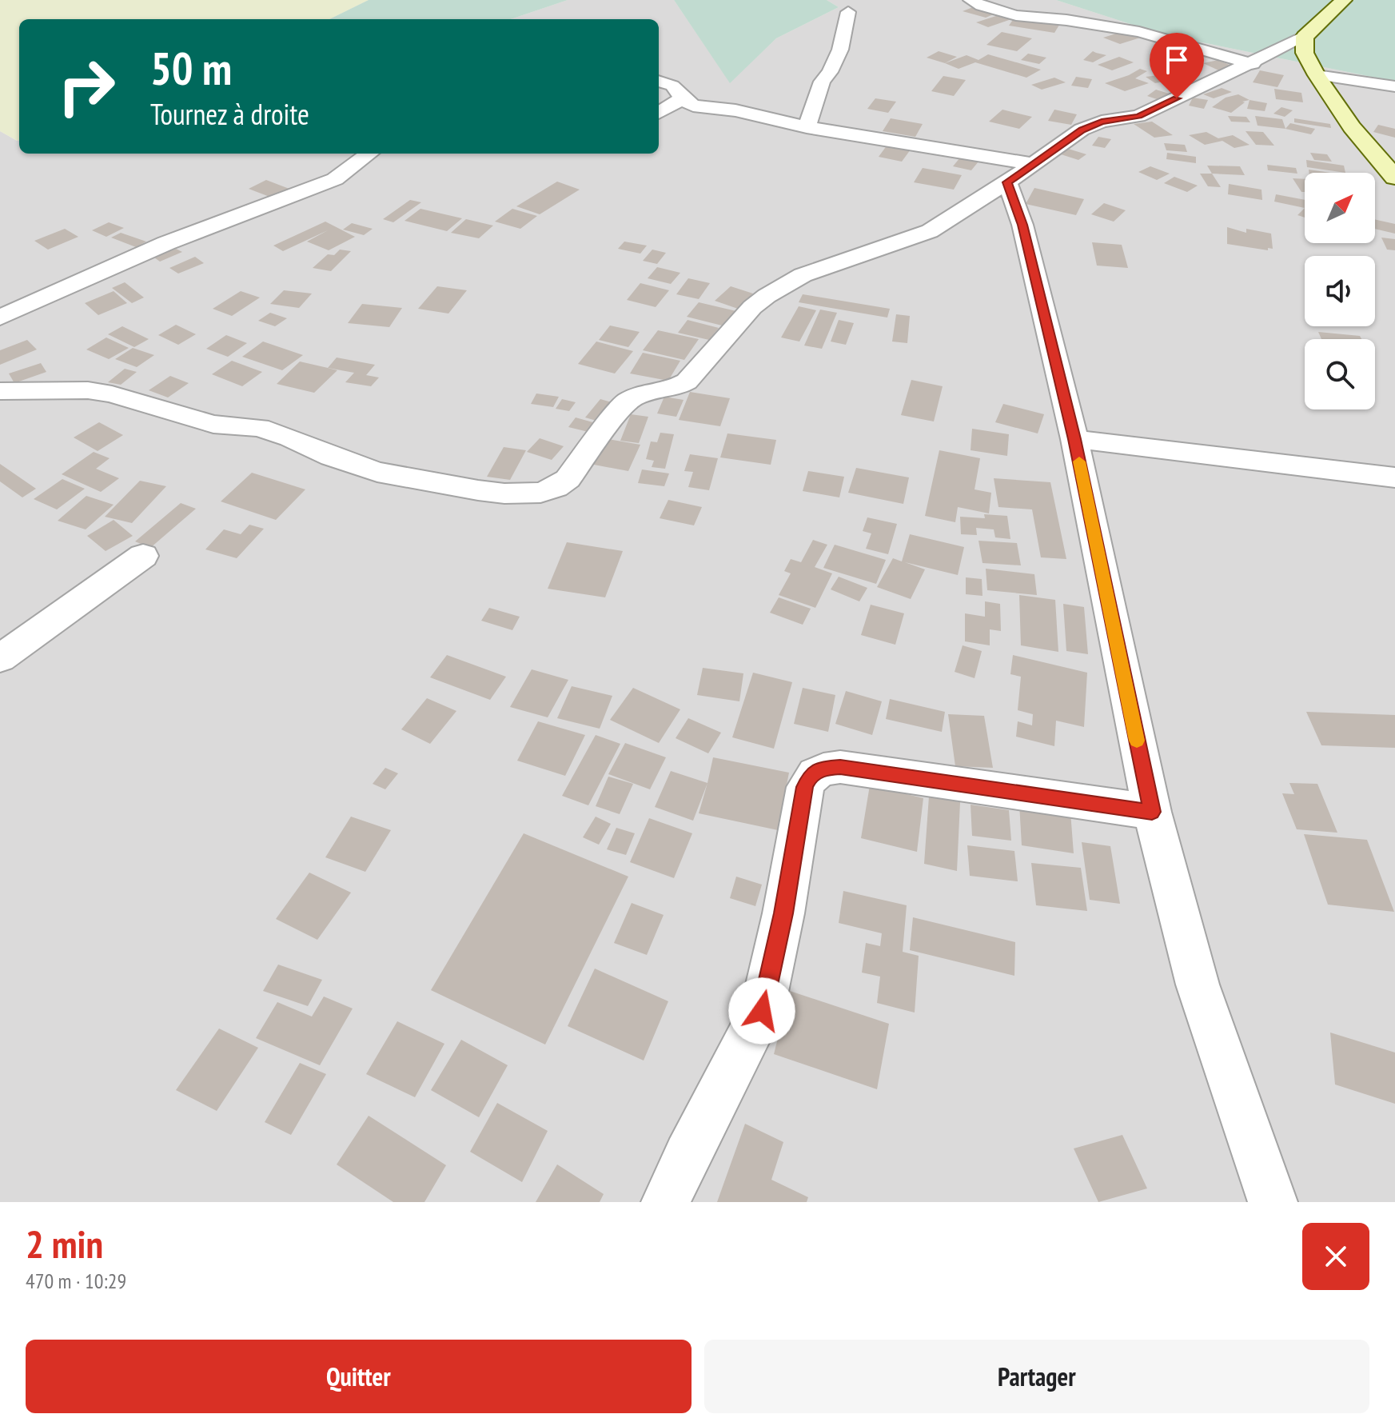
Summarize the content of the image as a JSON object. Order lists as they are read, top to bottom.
{
  "north": "top right",
  "page": {
    "turn": ["50 m", "Tournez à droite"],
    "heading": ["2 min", "470 m · 10:29"],
    "buttons": ["Quitter", "Partager"]
  }
}
